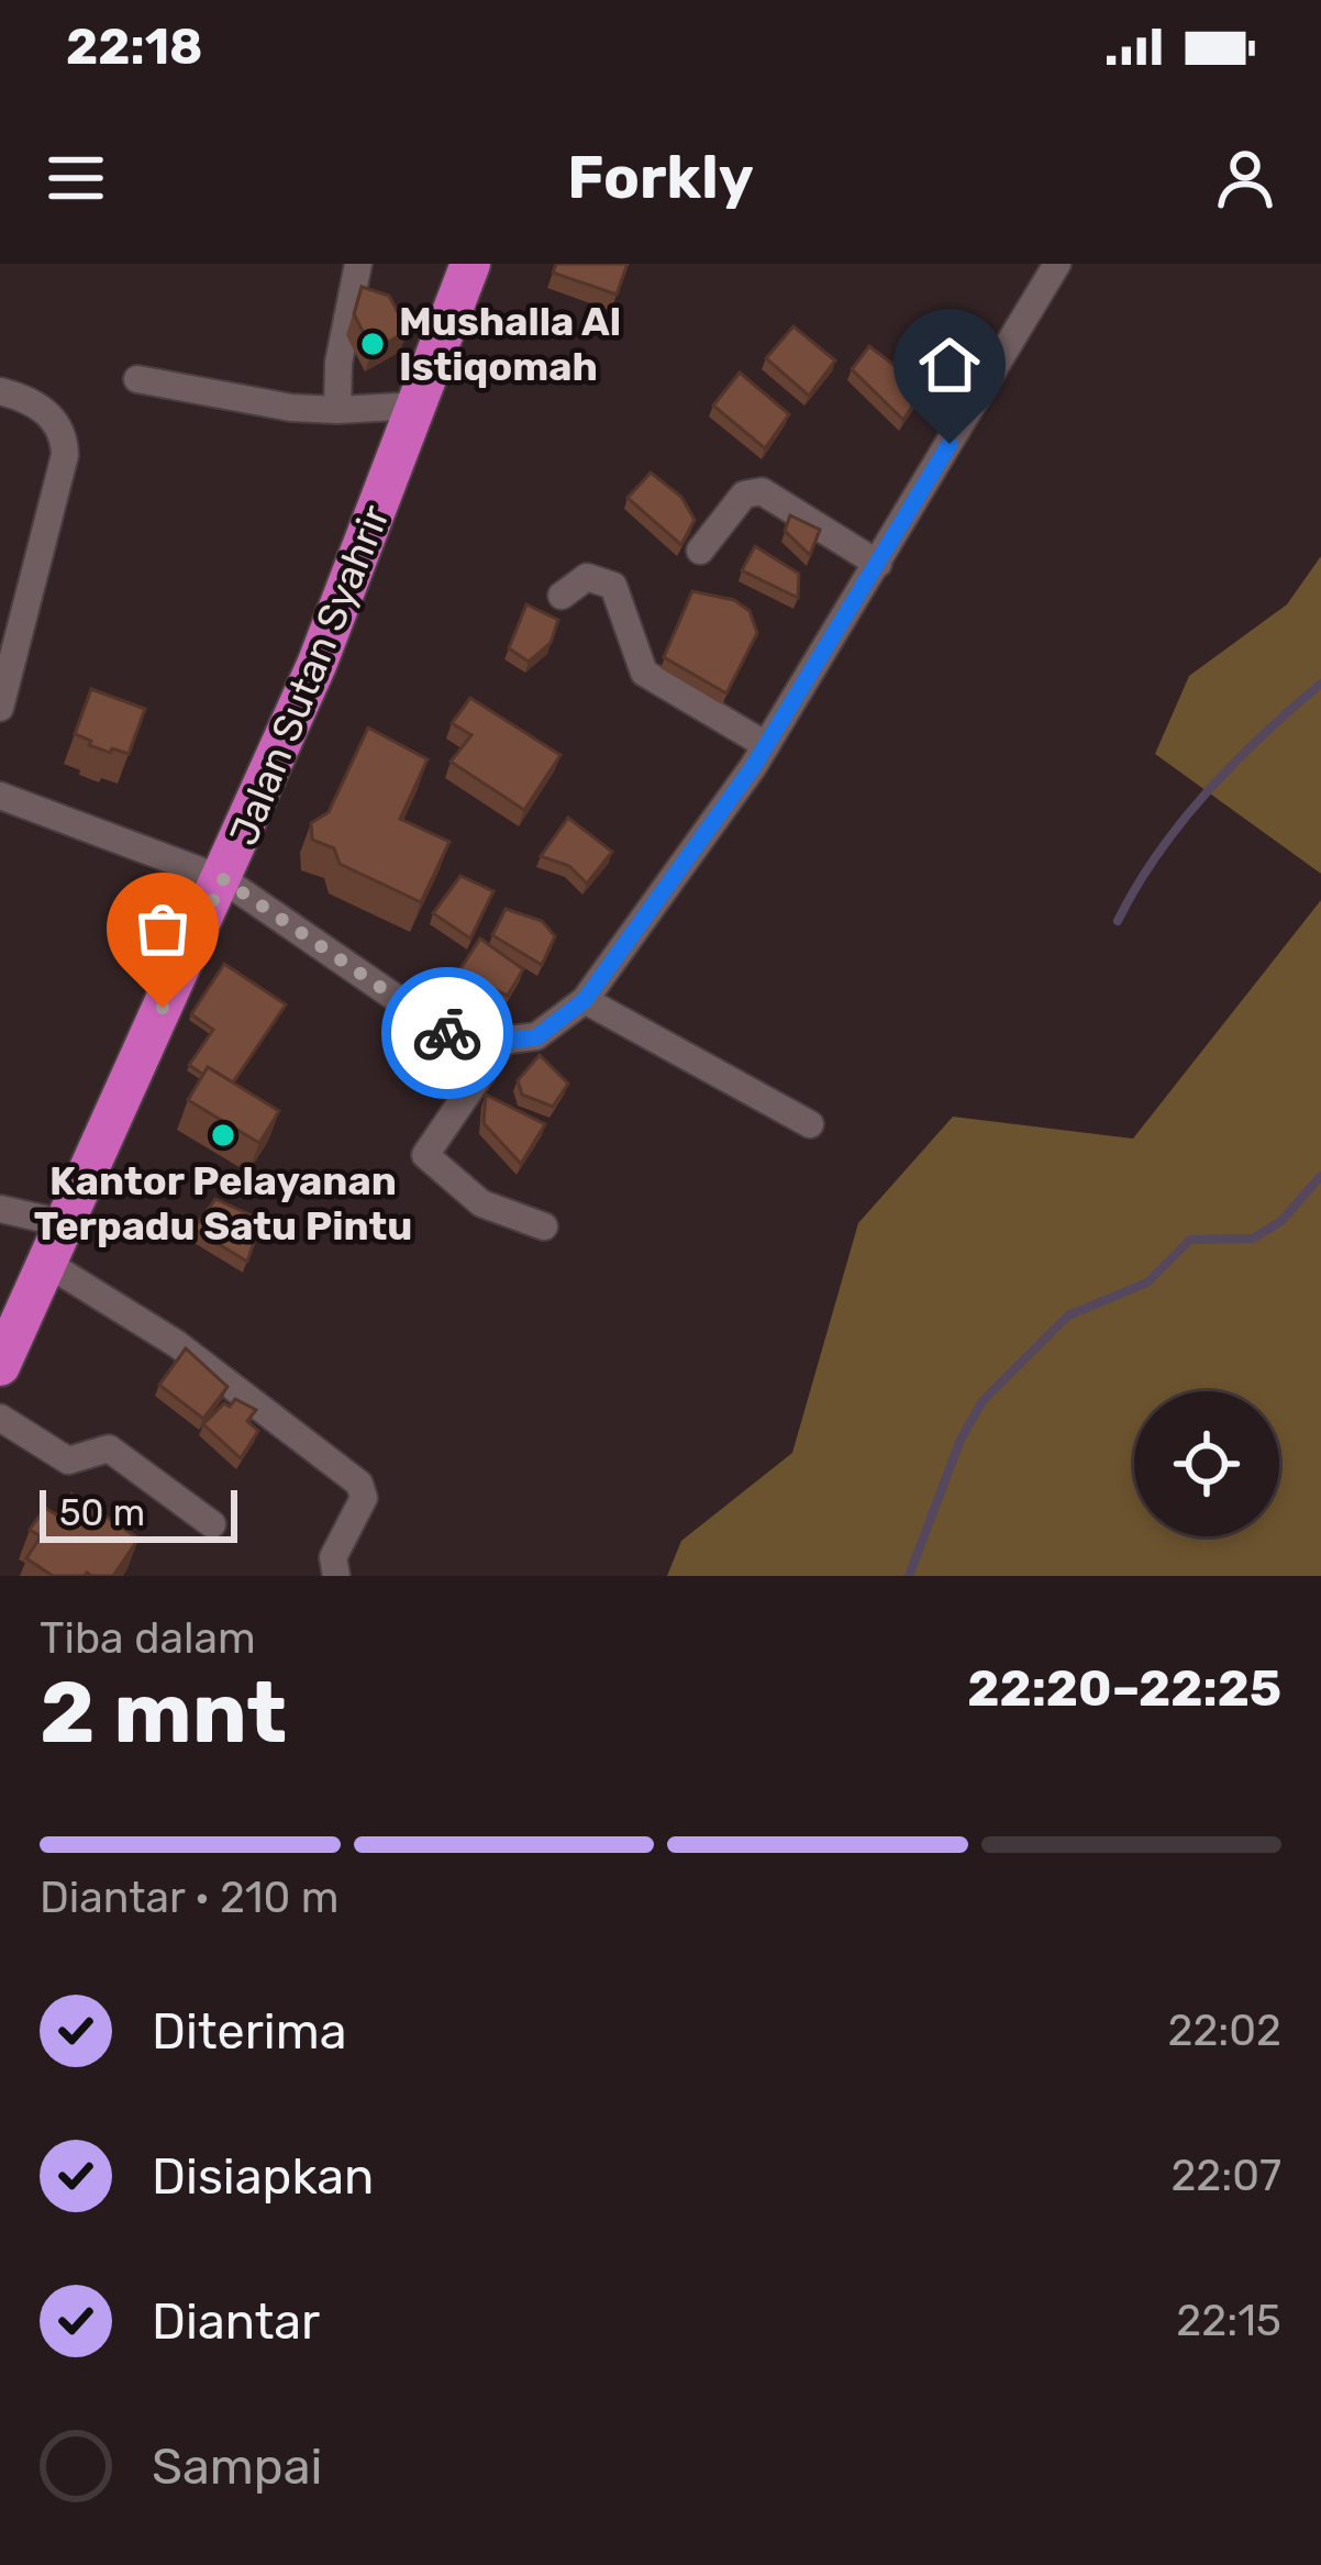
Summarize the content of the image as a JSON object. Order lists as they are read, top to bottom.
{
  "streets": {
    "highway": ["Jalan Sutan Syahrir"]
  },
  "places": ["Mushalla Al Istiqomah", "Kantor Pelayanan Terpadu Satu Pintu"],
  "scale_bar": "50 m",
  "page": {
    "status": "22:18",
    "header": "Forkly",
    "scale": "50 m",
    "heading": ["2 mnt", "Tiba dalam", "22:20–22:25"],
    "bar": "Diantar · 210 m",
    "list": [
      ["Diterima", "22:02"],
      ["Disiapkan", "22:07"],
      ["Diantar", "22:15"],
      "Sampai"
    ]
  }
}
